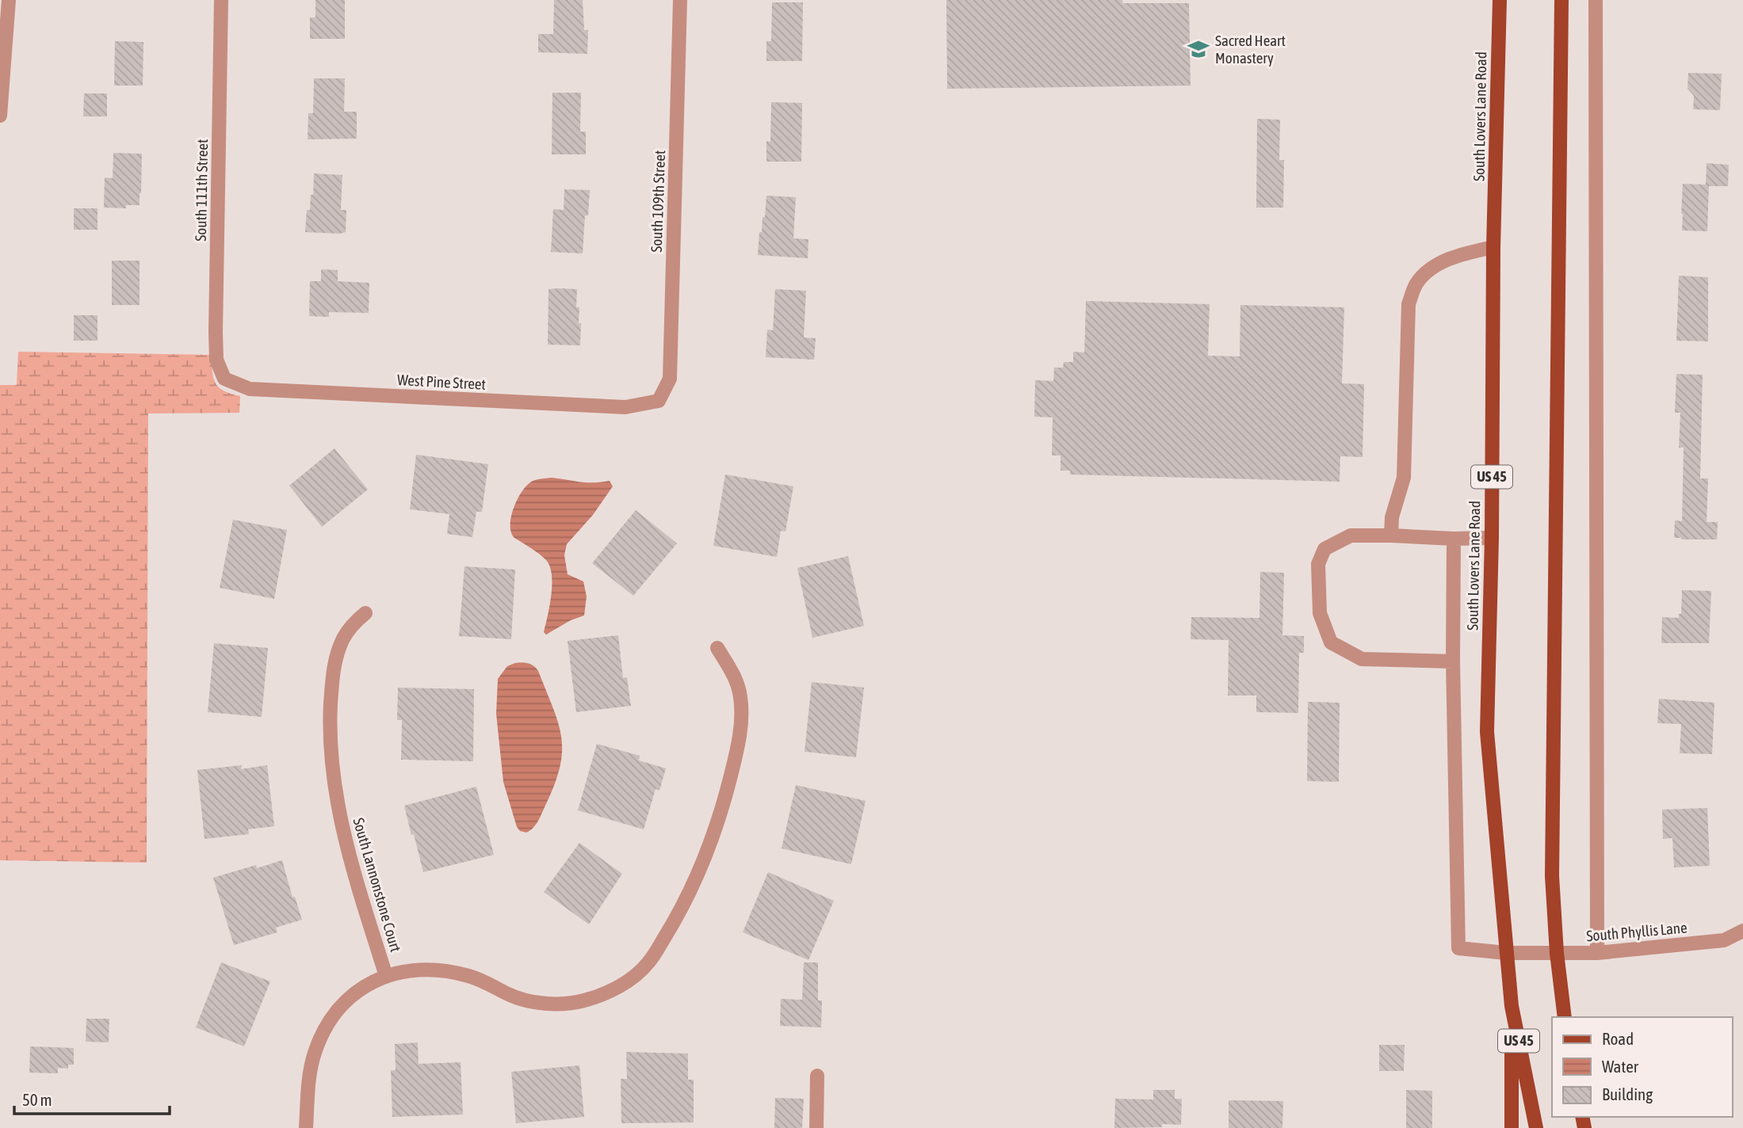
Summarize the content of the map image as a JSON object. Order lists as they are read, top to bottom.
{
  "streets": {
    "main road": ["South Lovers Lane Road", "US 45"],
    "street": [
      "South 111th Street",
      "South 109th Street",
      "West Pine Street",
      "South Lannonstone Court",
      "South Phyllis Lane"
    ]
  },
  "crossings": [
    ["South Lovers Lane Road", "South Phyllis Lane"],
    ["South 111th Street", "West Pine Street"],
    ["South 109th Street", "West Pine Street"]
  ],
  "places": {
    "school or university": ["Sacred Heart Monastery"]
  },
  "legend": ["Road", "Water", "Building"],
  "scale_bar": "50 m"
}
